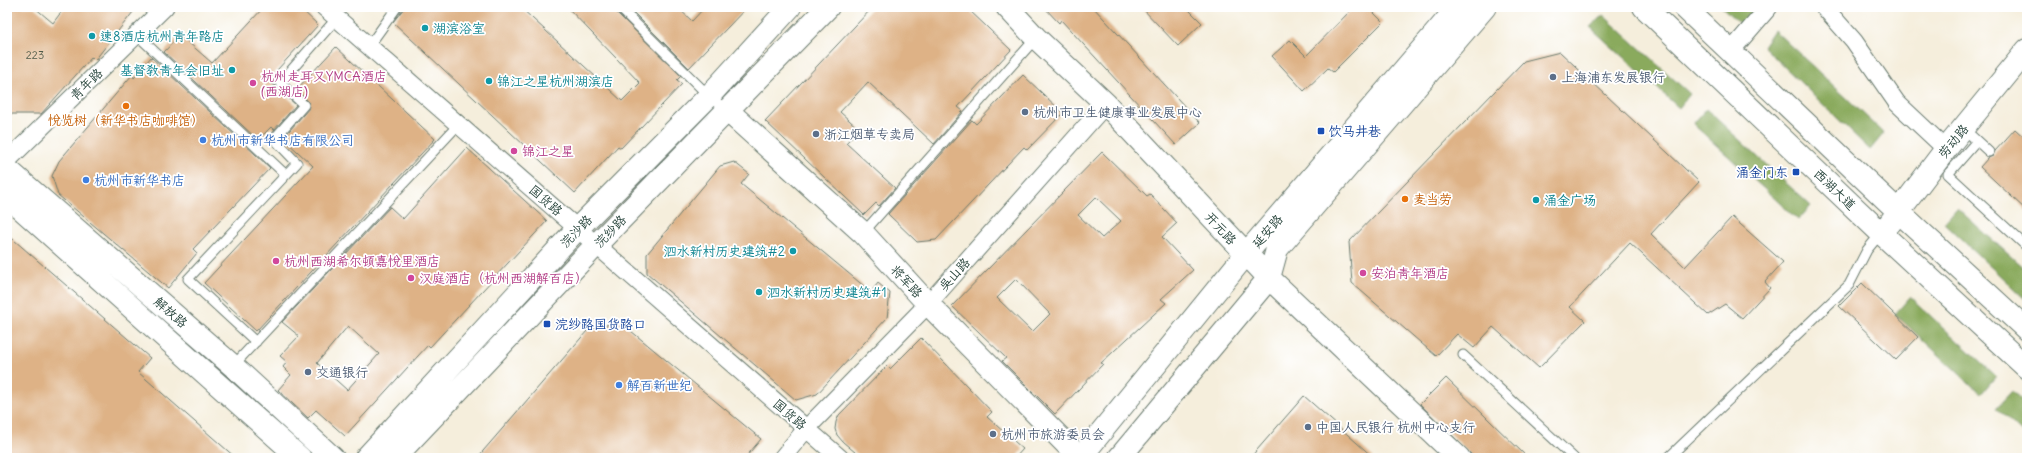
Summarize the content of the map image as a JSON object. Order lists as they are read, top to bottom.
{
  "streets": {
    "main road": [
      "劳动路",
      "西湖大道",
      "开元路",
      "浣沙路",
      "浣纱路",
      "延安路",
      "将军路",
      "解放路"
    ],
    "street": ["青年路", "国货路", "吴山路"]
  },
  "crossings": [
    ["劳动路", "西湖大道"],
    ["国货路", "浣沙路"],
    ["国货路", "浣纱路"],
    ["国货路", "吴山路"],
    ["开元路", "延安路"],
    ["开元路", "吴山路"],
    ["浣纱路", "将军路"],
    ["延安路", "将军路"],
    ["吴山路", "将军路"]
  ],
  "places": {
    "other": [
      "湖滨浴室",
      "速8酒店杭州青年路店",
      "基督教青年会旧址",
      "上海浦东发展银行",
      "锦江之星杭州湖滨店",
      "杭州走耳又YMCA酒店 (西湖店)",
      "悦览树（新华书店咖啡馆）",
      "杭州市卫生健康事业发展中心",
      "浙江烟草专卖局",
      "杭州市新华书店有限公司",
      "锦江之星",
      "杭州市新华书店",
      "麦当劳",
      "涌金广场",
      "泗水新村历史建筑#2",
      "杭州西湖希尔顿嘉悦里酒店",
      "安泊青年酒店",
      "汉庭酒店（杭州西湖解百店）",
      "泗水新村历史建筑#1",
      "交通银行",
      "解百新世纪",
      "中国人民银行 杭州中心支行",
      "杭州市旅游委员会"
    ],
    "transit": ["饮马井巷", "涌金门东", "浣纱路国货路口"]
  },
  "house_numbers": ["223"]
}
